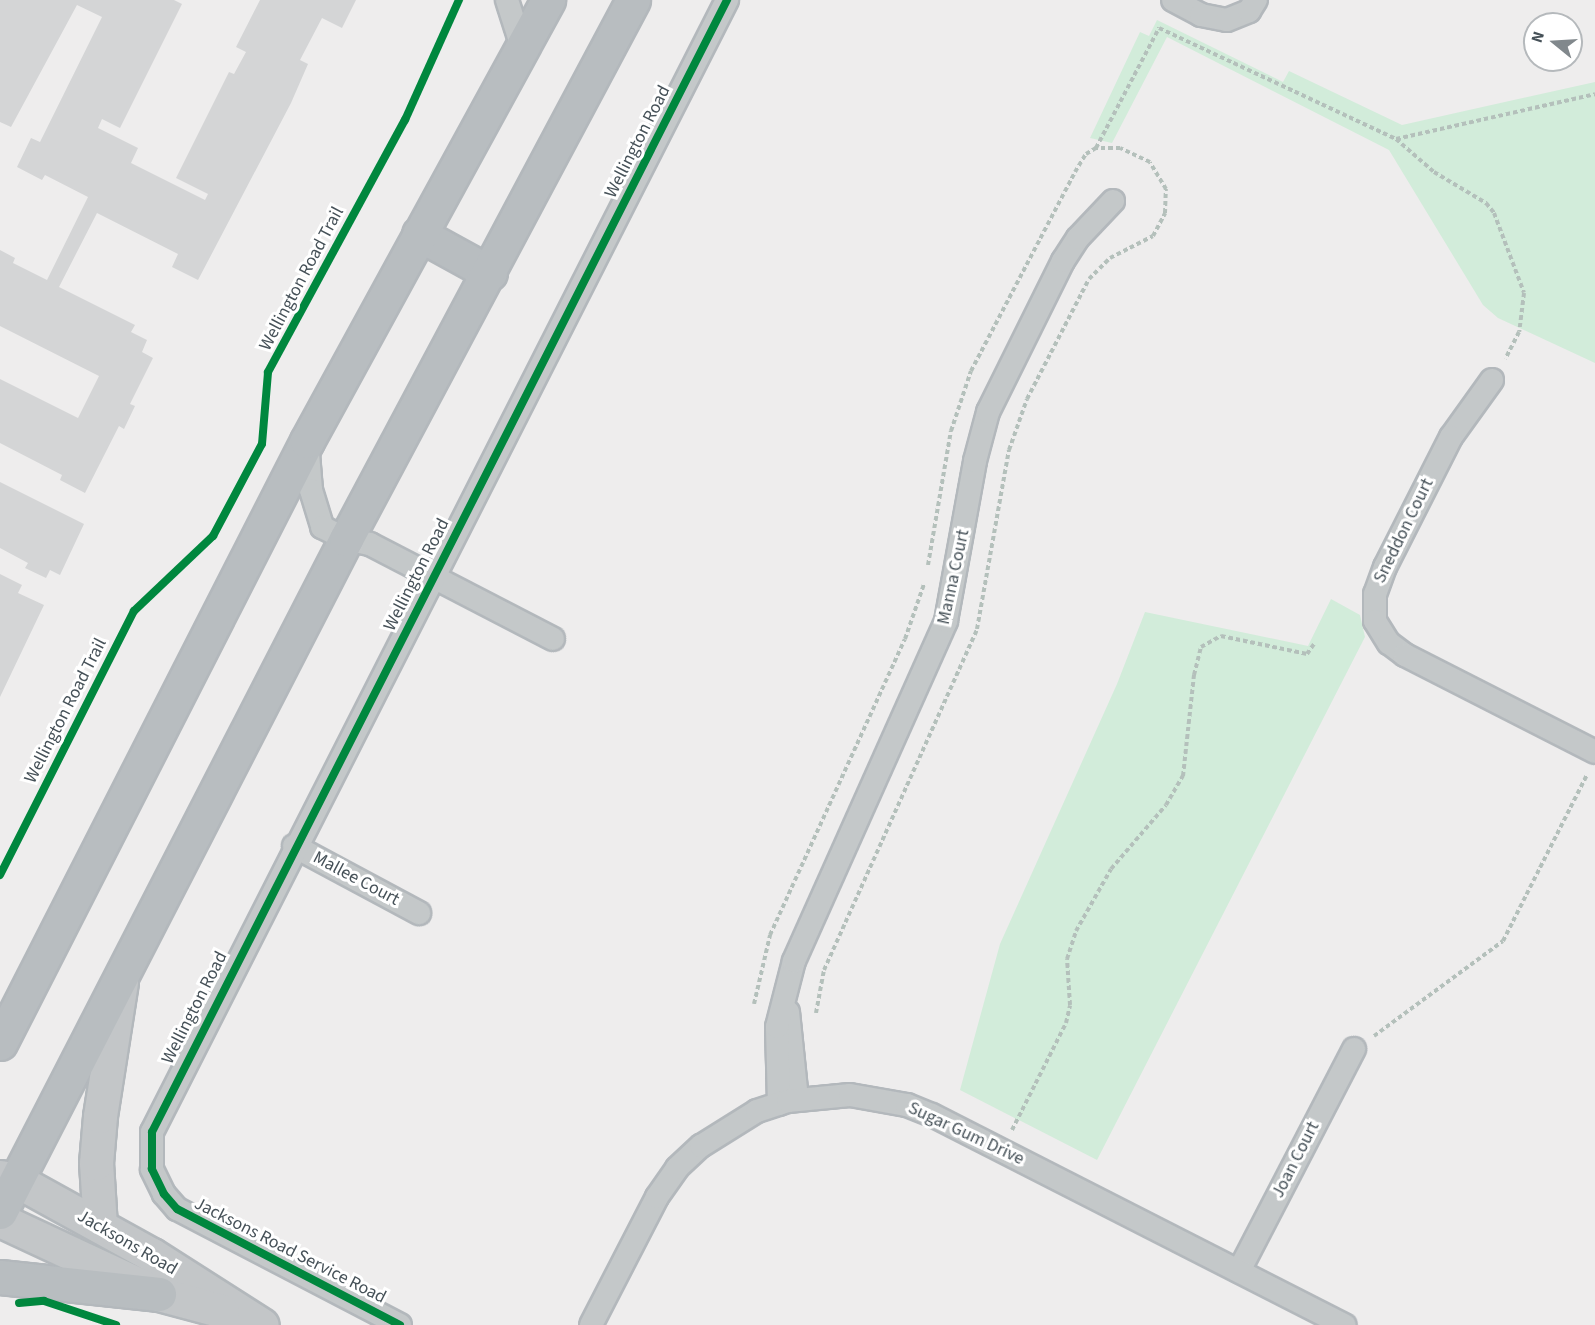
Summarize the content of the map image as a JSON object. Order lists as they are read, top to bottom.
{
  "streets": {
    "main road": ["Jacksons Road"],
    "street": [
      "Wellington Road",
      "Sneddon Court",
      "Manna Court",
      "Mallee Court",
      "Sugar Gum Drive",
      "Joan Court",
      "Jacksons Road Service Road"
    ],
    "cycle path": ["Wellington Road Trail"]
  },
  "crossings": [
    ["Wellington Road", "Mallee Court"],
    ["Wellington Road", "Jacksons Road Service Road"],
    ["Manna Court", "Sugar Gum Drive"],
    ["Sugar Gum Drive", "Joan Court"]
  ],
  "north": "left"
}
